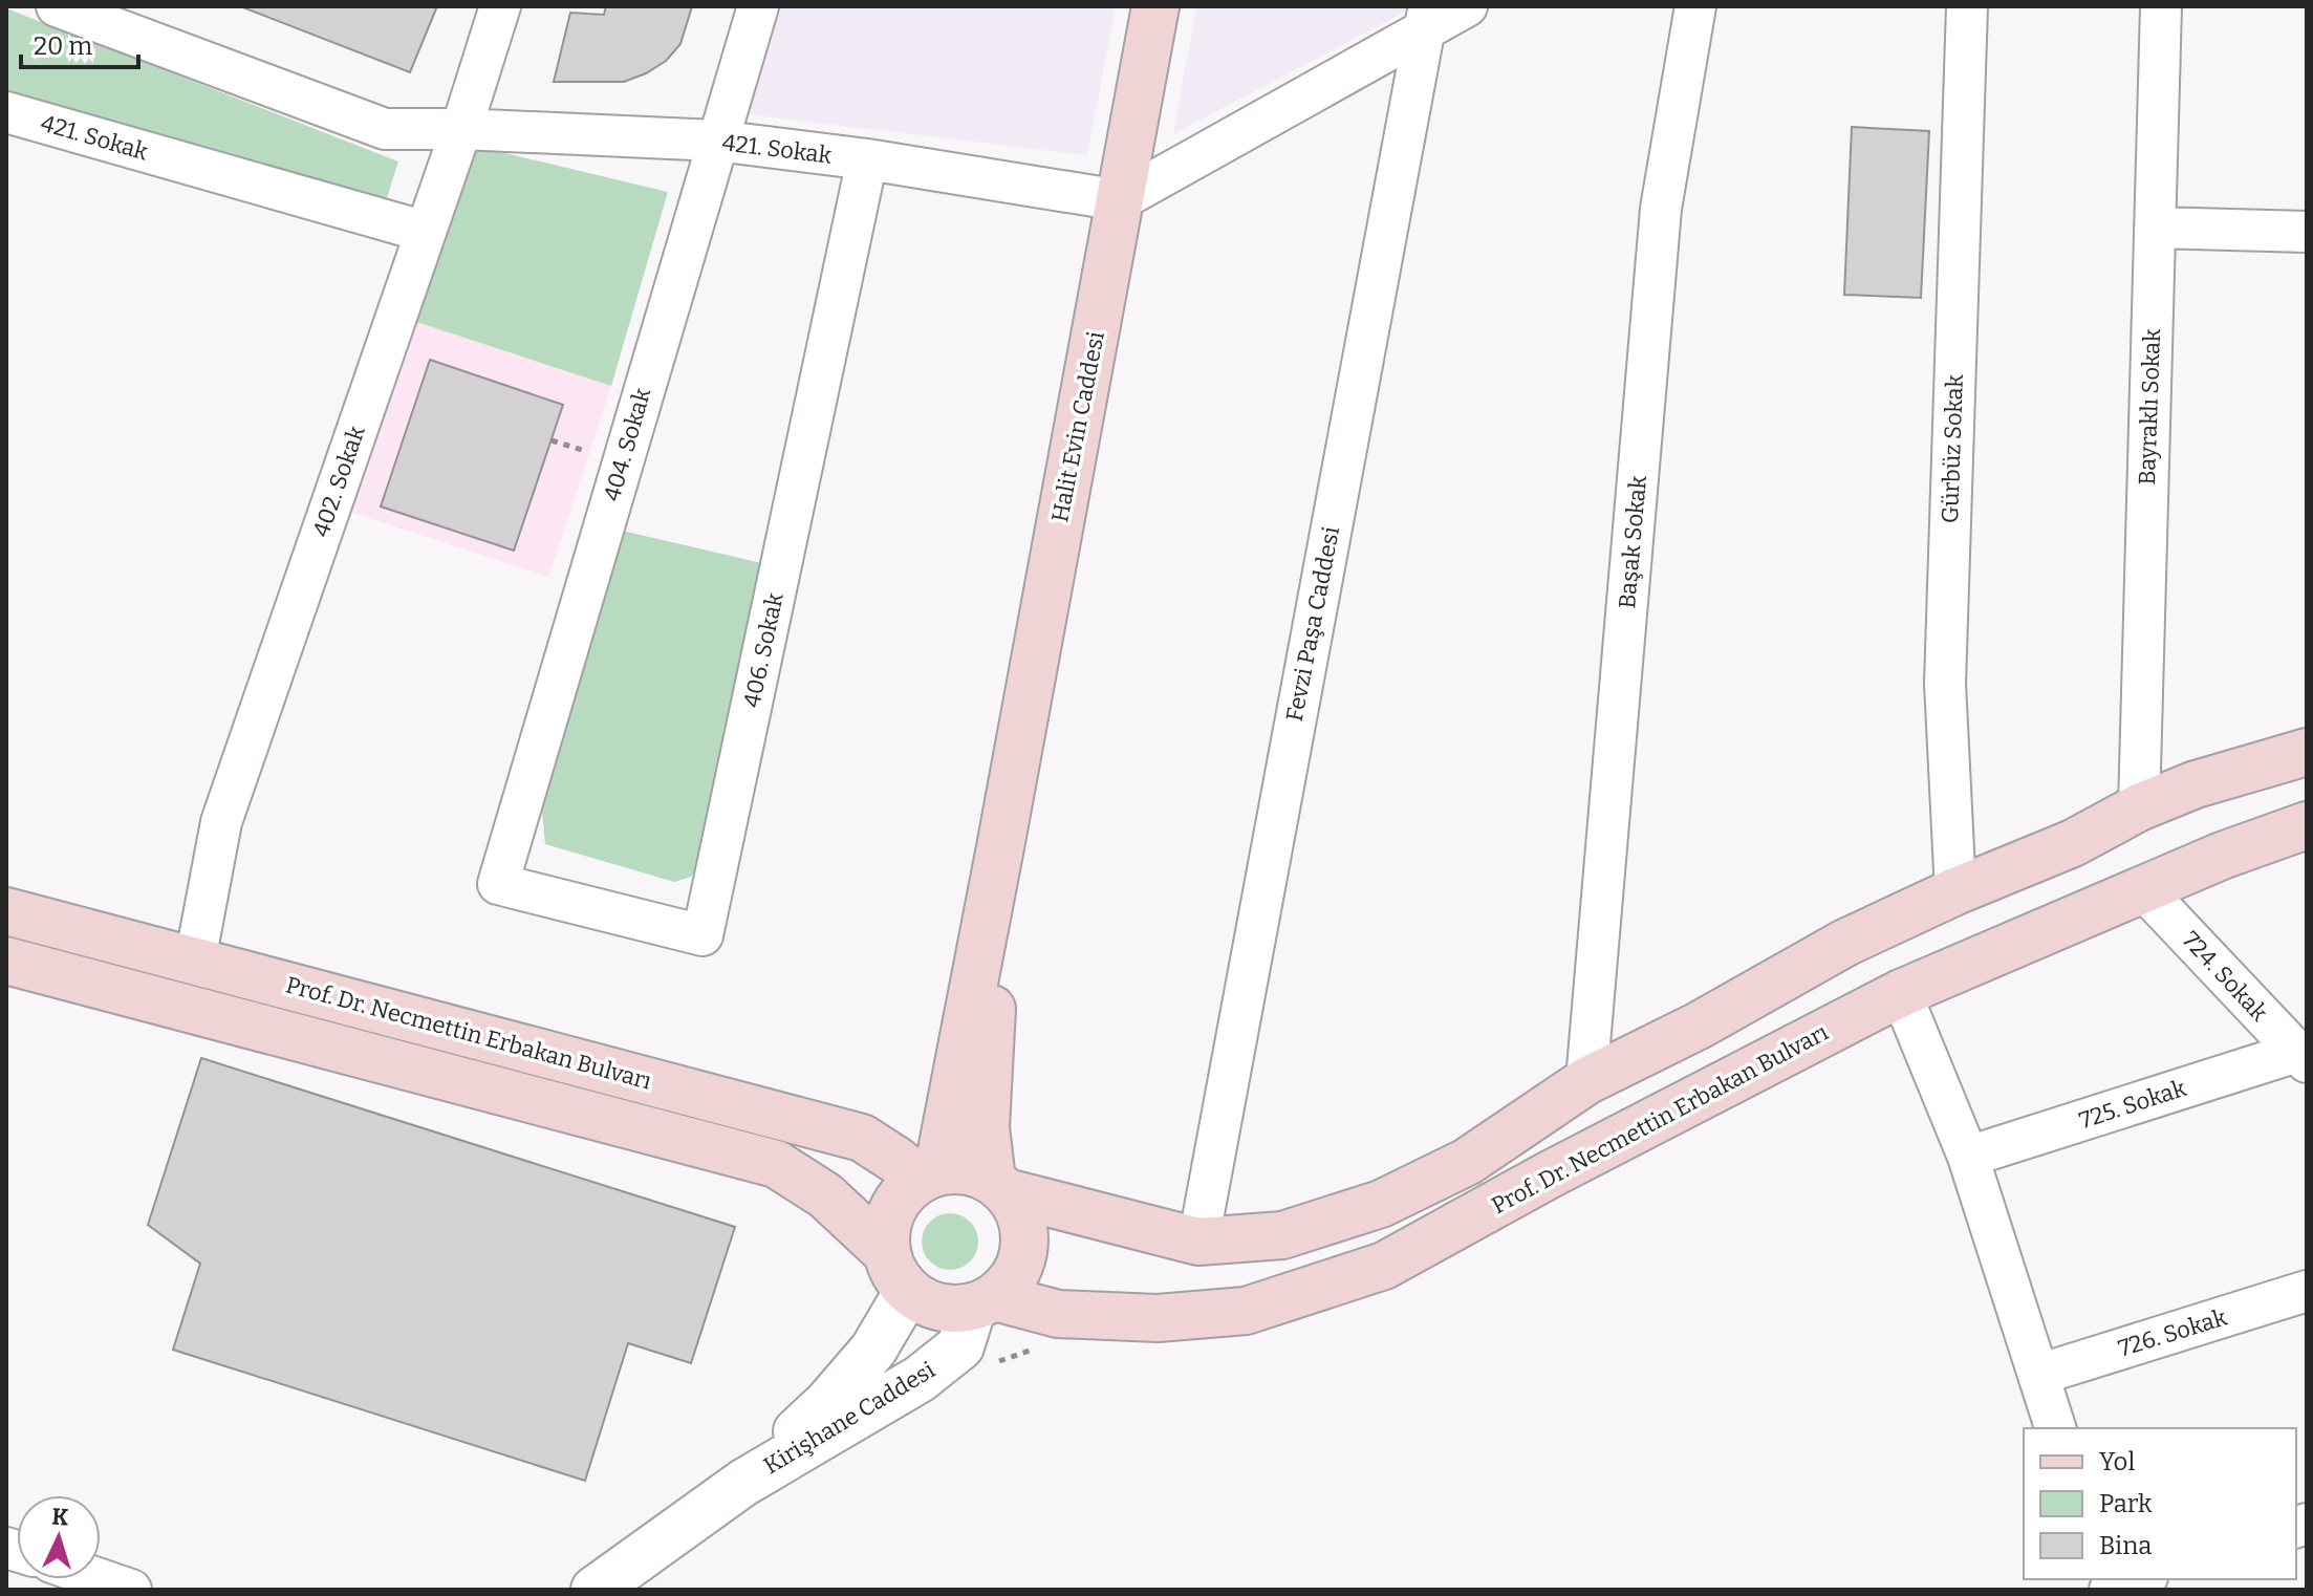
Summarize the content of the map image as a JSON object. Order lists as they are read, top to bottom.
{
  "streets": {
    "main road": ["Halit Evin Caddesi", "Prof. Dr. Necmettin Erbakan Bulvarı"],
    "street": [
      "421. Sokak",
      "Bayraklı Sokak",
      "404. Sokak",
      "Gürbüz Sokak",
      "402. Sokak",
      "Başak Sokak",
      "Fevzi Paşa Caddesi",
      "406. Sokak",
      "724. Sokak",
      "725. Sokak",
      "726. Sokak",
      "Kirişhane Caddesi"
    ]
  },
  "crossings": [
    ["421. Sokak", "Halit Evin Caddesi"],
    ["421. Sokak", "404. Sokak"],
    ["421. Sokak", "402. Sokak"],
    ["421. Sokak", "406. Sokak"],
    ["Halit Evin Caddesi", "Prof. Dr. Necmettin Erbakan Bulvarı"],
    ["Halit Evin Caddesi", "Kirişhane Caddesi"],
    ["404. Sokak", "406. Sokak"],
    ["402. Sokak", "Prof. Dr. Necmettin Erbakan Bulvarı"],
    ["724. Sokak", "Prof. Dr. Necmettin Erbakan Bulvarı"],
    ["724. Sokak", "725. Sokak"],
    ["Prof. Dr. Necmettin Erbakan Bulvarı", "Kirişhane Caddesi"]
  ],
  "legend": ["Yol", "Park", "Bina"],
  "scale_bar": "20 m",
  "north": "top"
}
